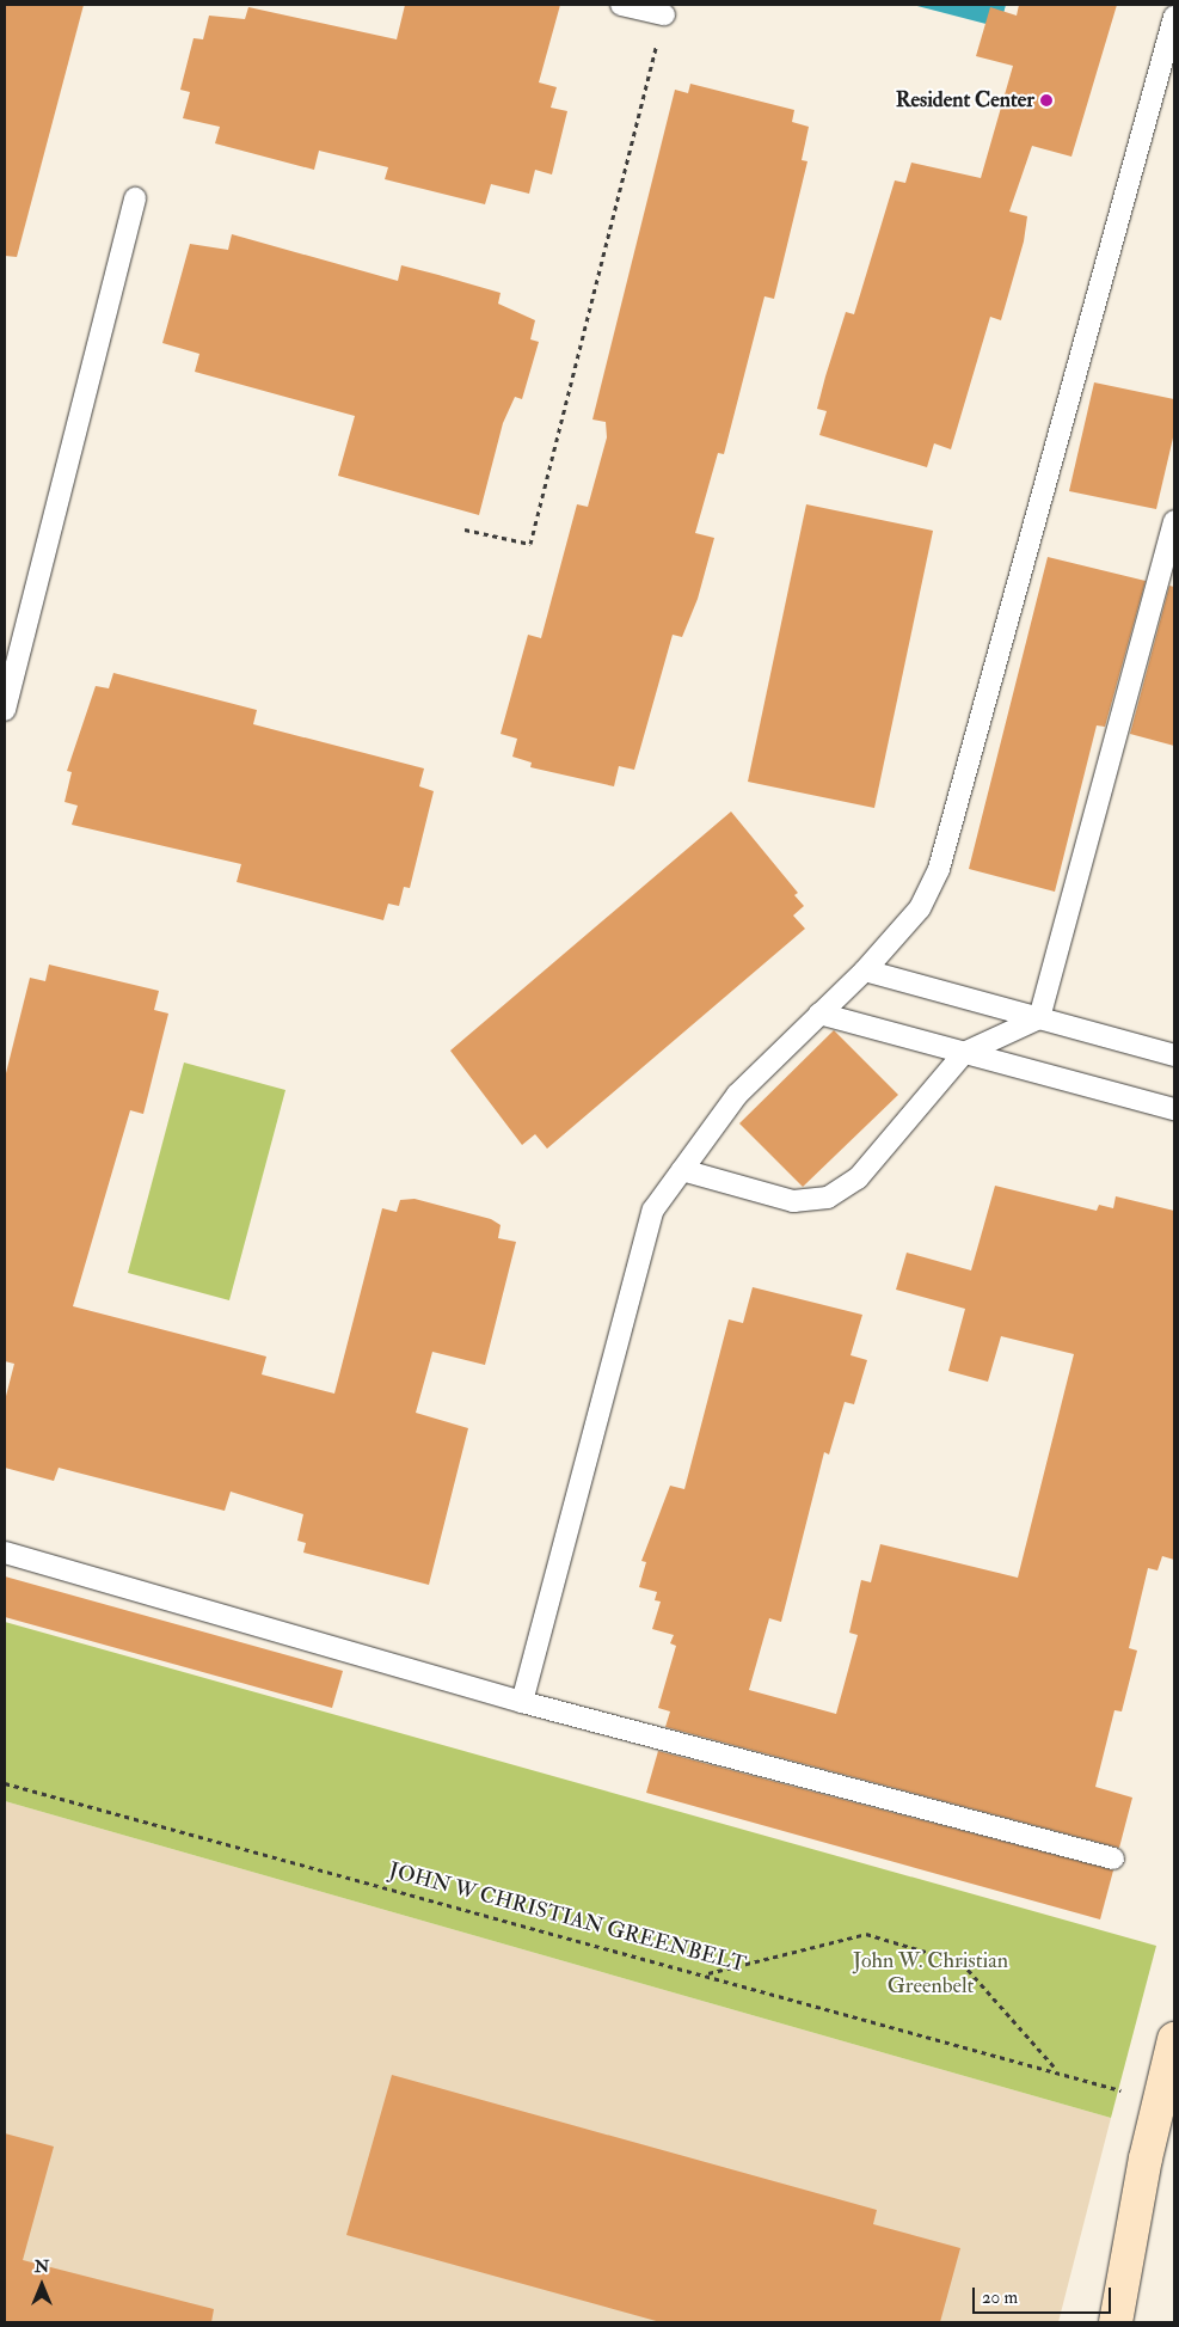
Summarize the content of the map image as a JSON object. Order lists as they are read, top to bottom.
{
  "streets": {
    "path": ["JOHN W CHRISTIAN GREENBELT"]
  },
  "parks": ["John W. Christian Greenbelt"],
  "places": ["Resident Center"],
  "scale_bar": "20 m",
  "north": "top"
}
